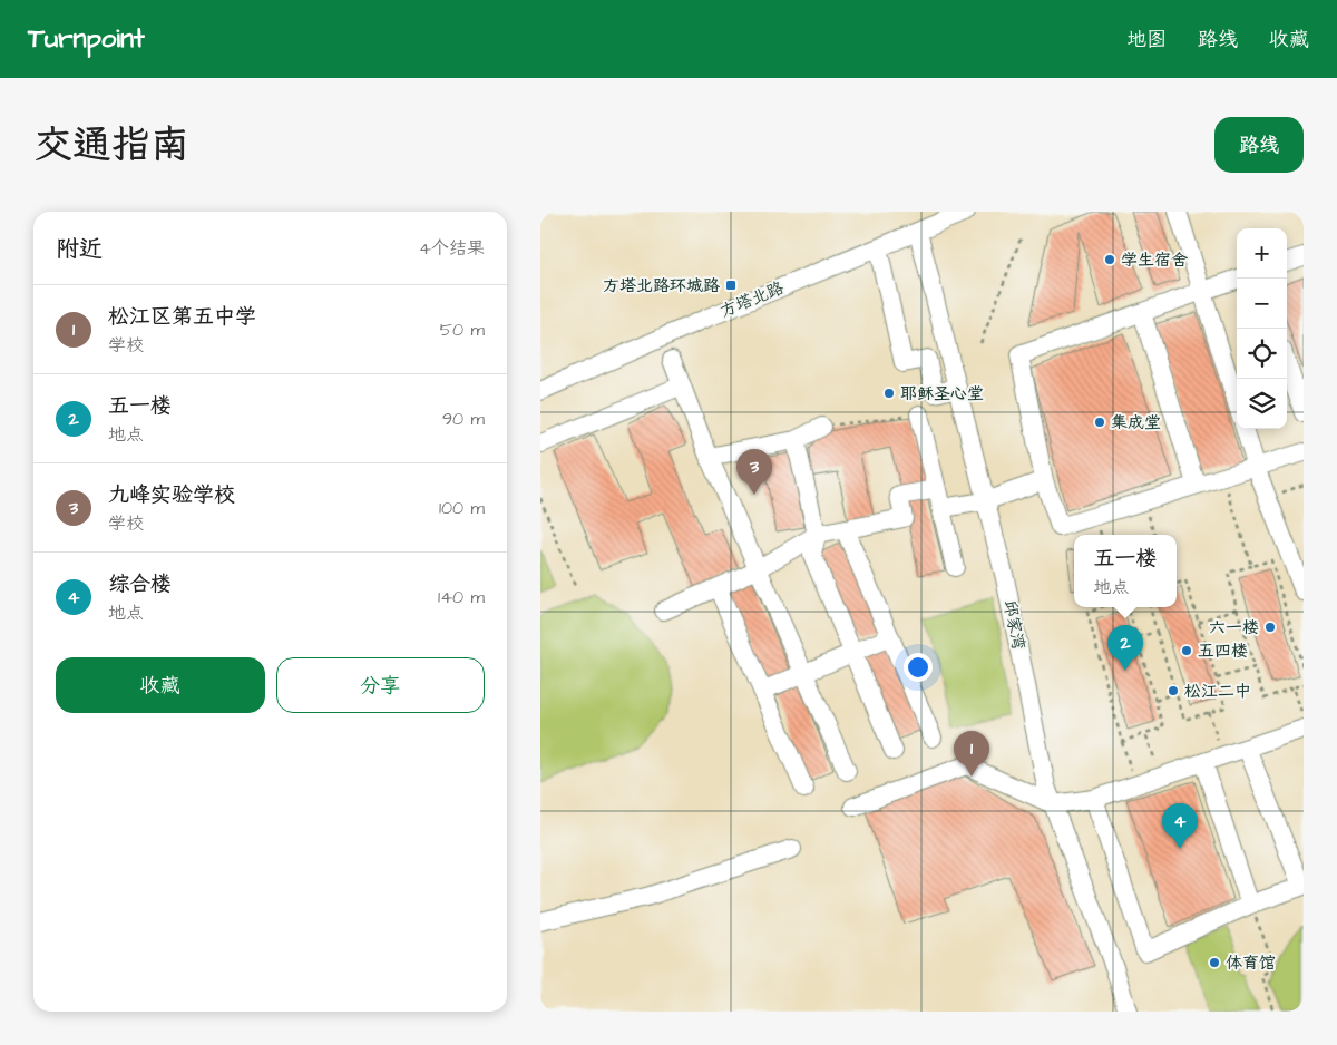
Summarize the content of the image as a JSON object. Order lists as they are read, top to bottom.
{
  "streets": {
    "street": ["方塔北路", "邱家湾"]
  },
  "crossings": [
    ["方塔北路", "邱家湾"]
  ],
  "places": {
    "other": [
      "学生宿舍",
      "耶稣圣心堂",
      "集成堂",
      "六一楼",
      "五四楼",
      "松江二中",
      "体育馆"
    ],
    "transit": ["方塔北路环城路"]
  },
  "page": {
    "header": "Turnpoint",
    "nav": ["地图", "路线", "收藏"],
    "title": "交通指南",
    "buttons": [
      "路线",
      ["收藏", "分享"]
    ],
    "heading": ["附近", "4个结果"],
    "map_buttons": ["+", "−"],
    "list": [
      {
        "mark": "1",
        "name": "松江区第五中学",
        "note": "学校",
        "value": "50 m"
      },
      {
        "mark": "2",
        "name": "五一楼",
        "note": "地点",
        "value": "90 m"
      },
      {
        "mark": "3",
        "name": "九峰实验学校",
        "note": "学校",
        "value": "100 m"
      },
      {
        "mark": "4",
        "name": "综合楼",
        "note": "地点",
        "value": "140 m"
      }
    ],
    "pins": [
      "3",
      "2",
      "1",
      "4"
    ],
    "popup": ["五一楼", "地点"]
  }
}
